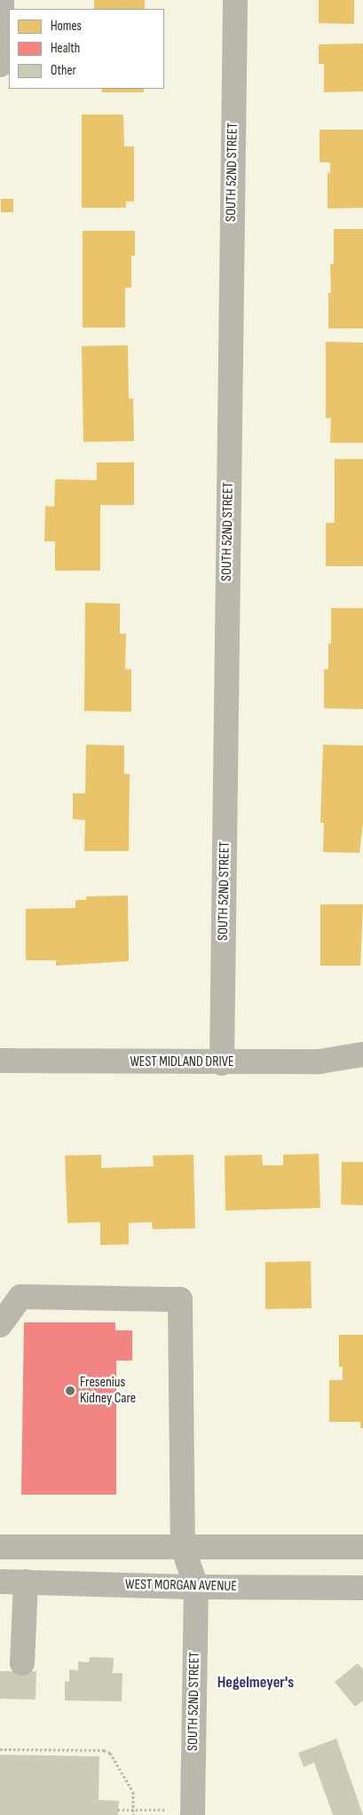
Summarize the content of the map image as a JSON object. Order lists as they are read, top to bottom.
{
  "streets": {
    "street": ["SOUTH 52ND STREET", "WEST MIDLAND DRIVE", "WEST MORGAN AVENUE"]
  },
  "crossings": [
    ["SOUTH 52ND STREET", "WEST MIDLAND DRIVE"],
    ["SOUTH 52ND STREET", "WEST MORGAN AVENUE"]
  ],
  "districts": ["Hegelmeyer's"],
  "places": ["Fresenius Kidney Care"],
  "legend": ["Homes", "Health", "Other"]
}
